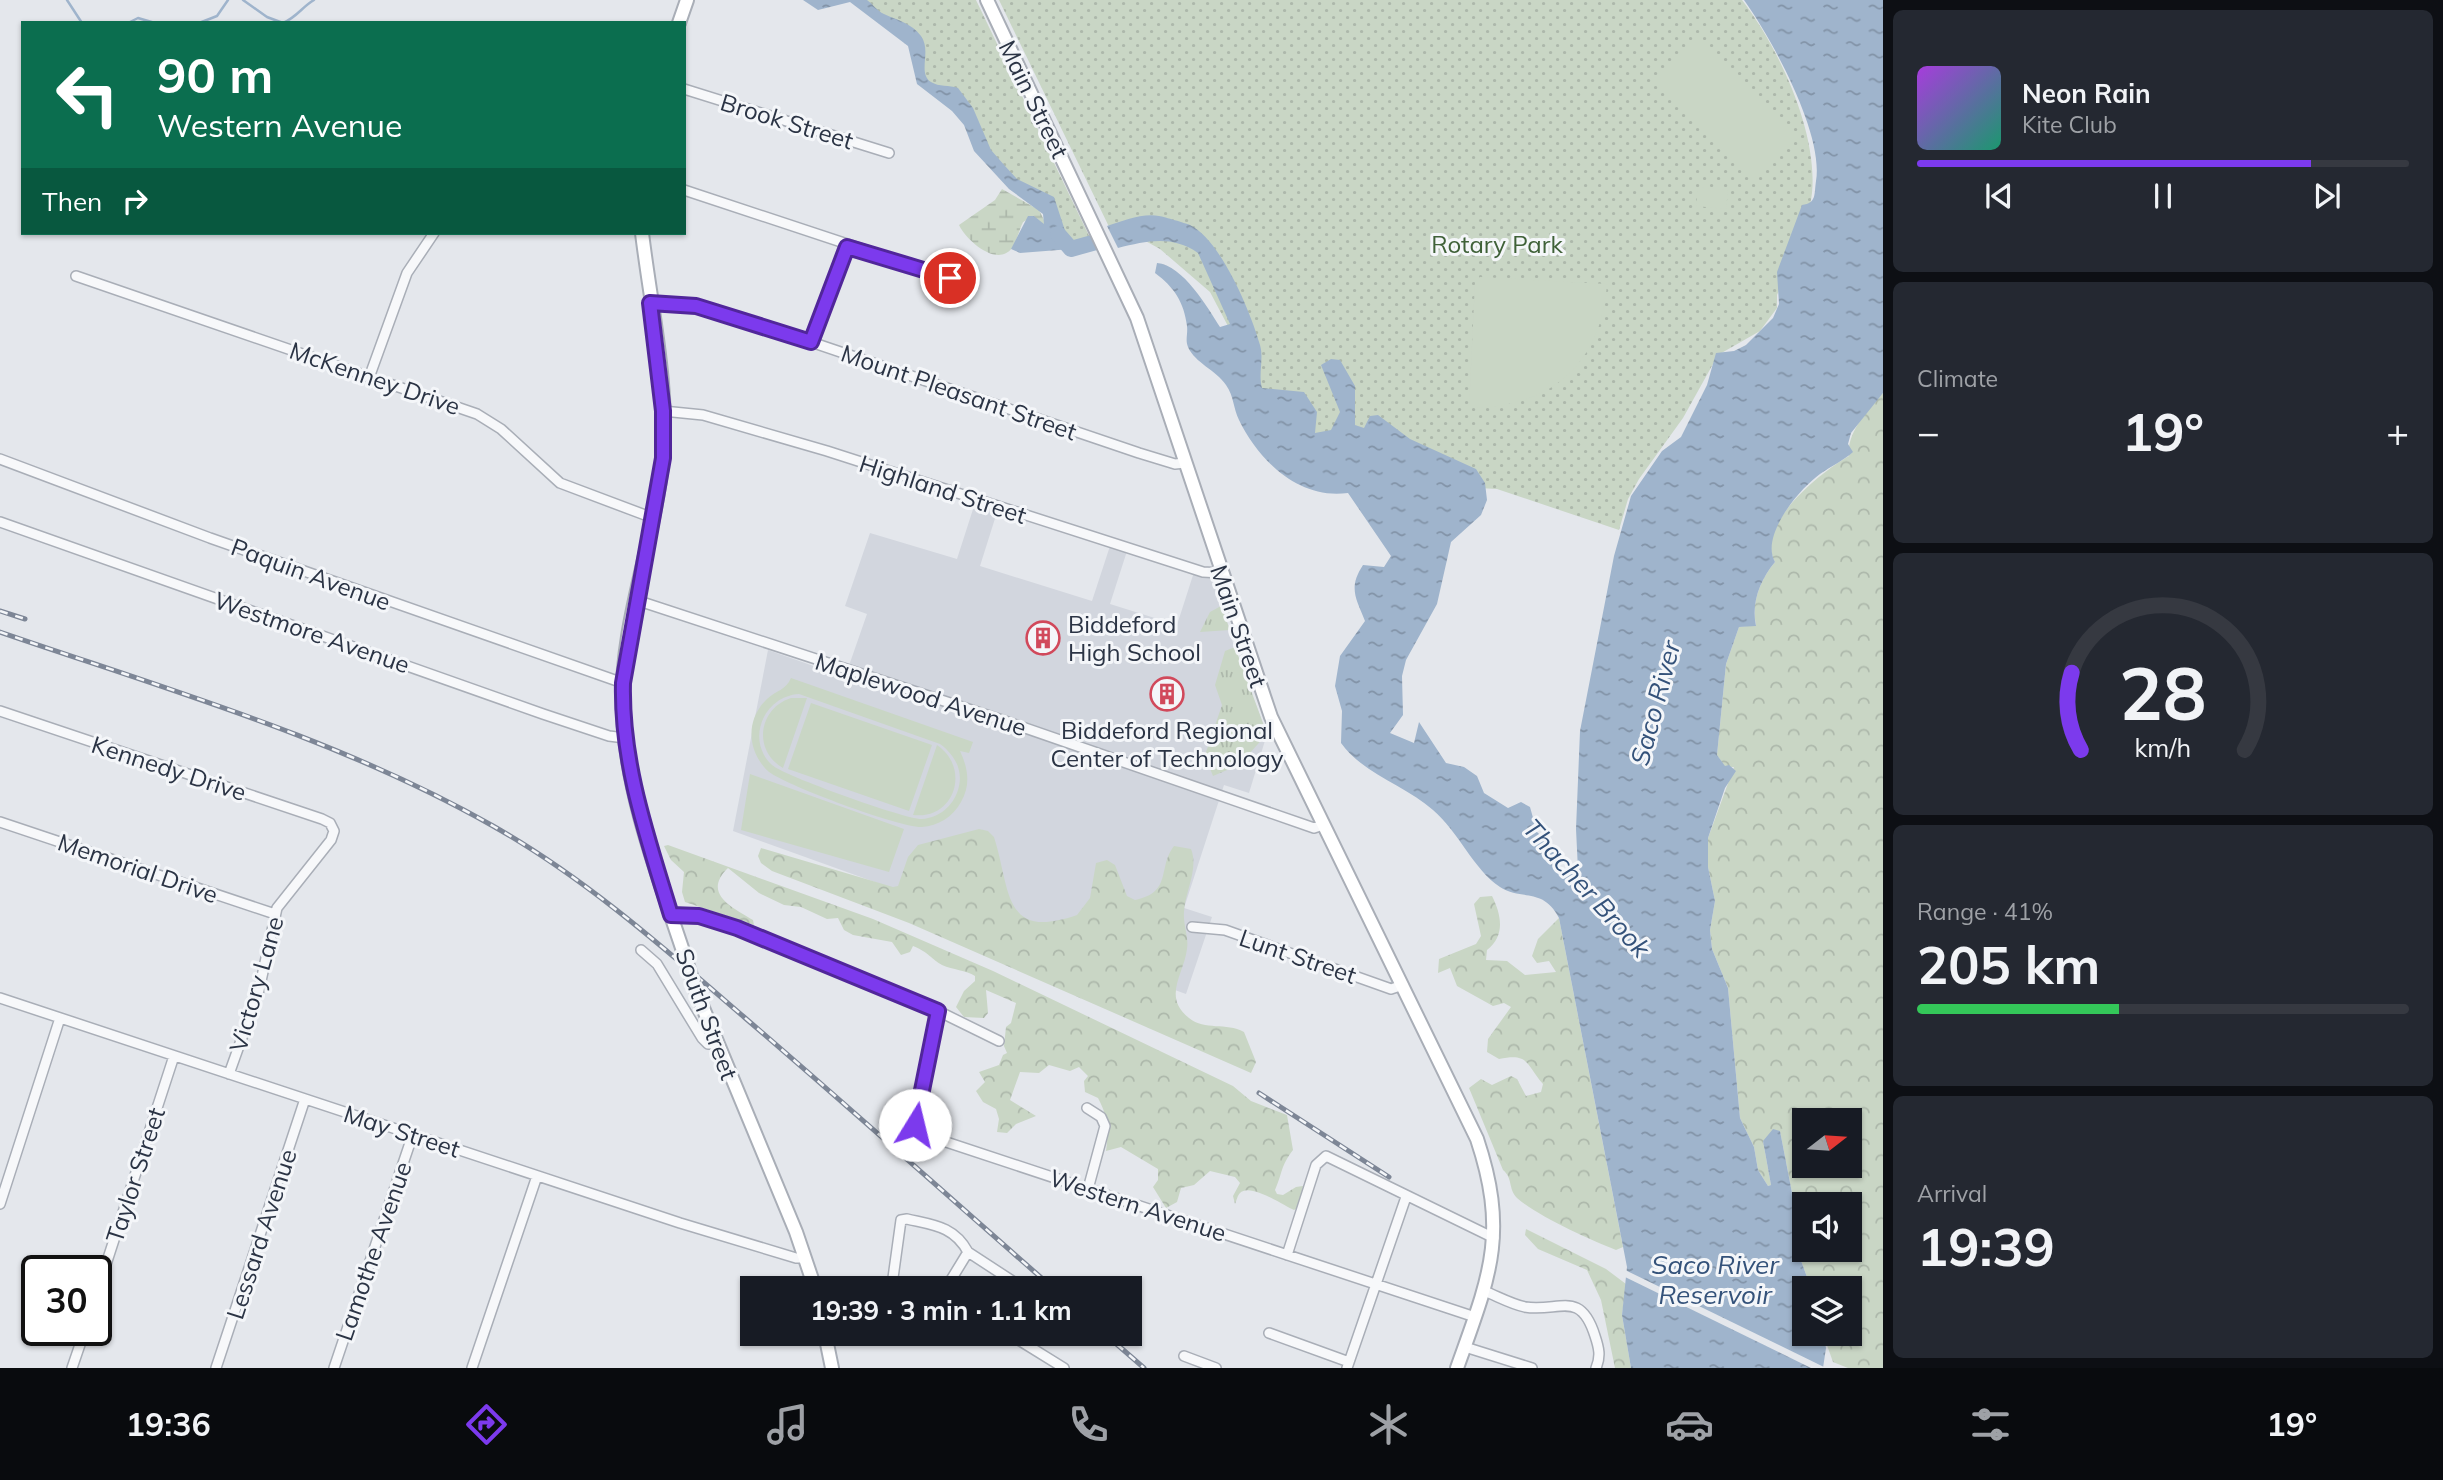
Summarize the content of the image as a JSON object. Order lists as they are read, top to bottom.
{
  "streets": {
    "street": [
      "Main Street",
      "Brook Street",
      "McKenney Drive",
      "Mount Pleasant Street",
      "Highland Street",
      "Paquin Avenue",
      "Westmore Avenue",
      "Maplewood Avenue",
      "Kennedy Drive",
      "Memorial Drive",
      "Lunt Street",
      "Victory Lane",
      "South Street",
      "May Street",
      "Taylor Street",
      "Western Avenue",
      "Lessard Avenue",
      "Lamothe Avenue"
    ]
  },
  "crossings": [
    ["Main Street", "Mount Pleasant Street"],
    ["Main Street", "Highland Street"],
    ["Main Street", "Maplewood Avenue"],
    ["Main Street", "Lunt Street"],
    ["Main Street", "Western Avenue"],
    ["McKenney Drive", "South Street"],
    ["Mount Pleasant Street", "South Street"],
    ["Highland Street", "South Street"],
    ["Paquin Avenue", "South Street"],
    ["Westmore Avenue", "South Street"],
    ["Maplewood Avenue", "South Street"],
    ["Kennedy Drive", "Victory Lane"],
    ["Memorial Drive", "Victory Lane"],
    ["Victory Lane", "May Street"],
    ["South Street", "May Street"],
    ["May Street", "Taylor Street"],
    ["May Street", "Lessard Avenue"],
    ["May Street", "Lamothe Avenue"]
  ],
  "water": ["Saco River", "Thacher Brook", "Saco River Reservoir"],
  "parks": ["Rotary Park"],
  "places": {
    "building": ["Biddeford High School", "Biddeford Regional Center of Technology"]
  },
  "north": "right",
  "page": {
    "turn": ["90 m", "Western Avenue"],
    "song": ["Neon Rain", "Kite Club"],
    "then": "Then",
    "tile": [
      "Climate",
      ["Range · 41%", "205 km"],
      ["Arrival", "19:39"]
    ],
    "heat": ["−", "19°", "+"],
    "limit": "30",
    "trip": "19:39 · 3 min · 1.1 km",
    "tabs": ["19:36", "19°"],
    "gauge": ["28", "km/h"]
  }
}
